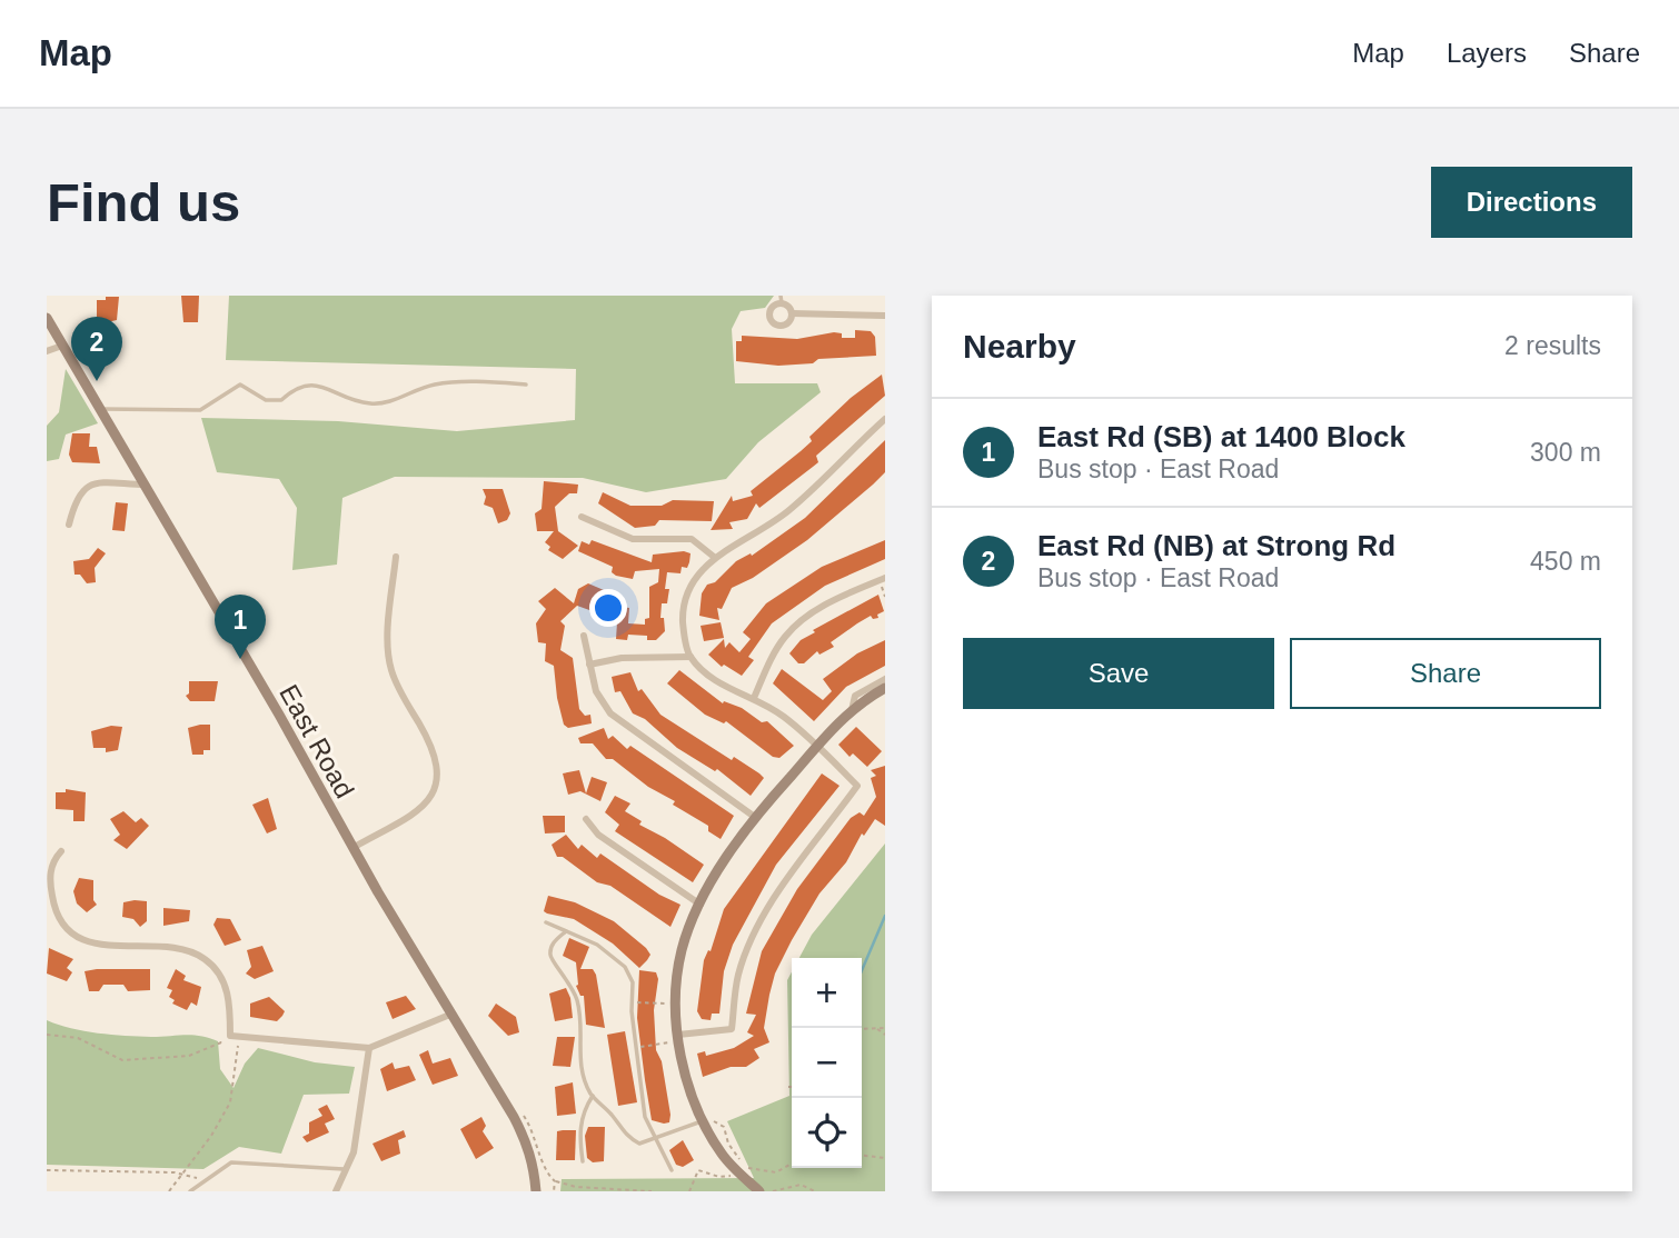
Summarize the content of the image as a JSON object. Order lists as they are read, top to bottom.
{
  "streets": {
    "main road": ["East Road"]
  },
  "page": {
    "header": "Map",
    "nav": ["Map", "Layers", "Share"],
    "buttons": [
      "Directions",
      ["Save", "Share"]
    ],
    "title": "Find us",
    "heading": ["Nearby", "2 results"],
    "pins": ["2", "1"],
    "list": [
      {
        "mark": "1",
        "name": "East Rd (SB) at 1400 Block",
        "note": "Bus stop · East Road",
        "value": "300 m"
      },
      {
        "mark": "2",
        "name": "East Rd (NB) at Strong Rd",
        "note": "Bus stop · East Road",
        "value": "450 m"
      }
    ],
    "map_buttons": ["+", "−"]
  }
}
